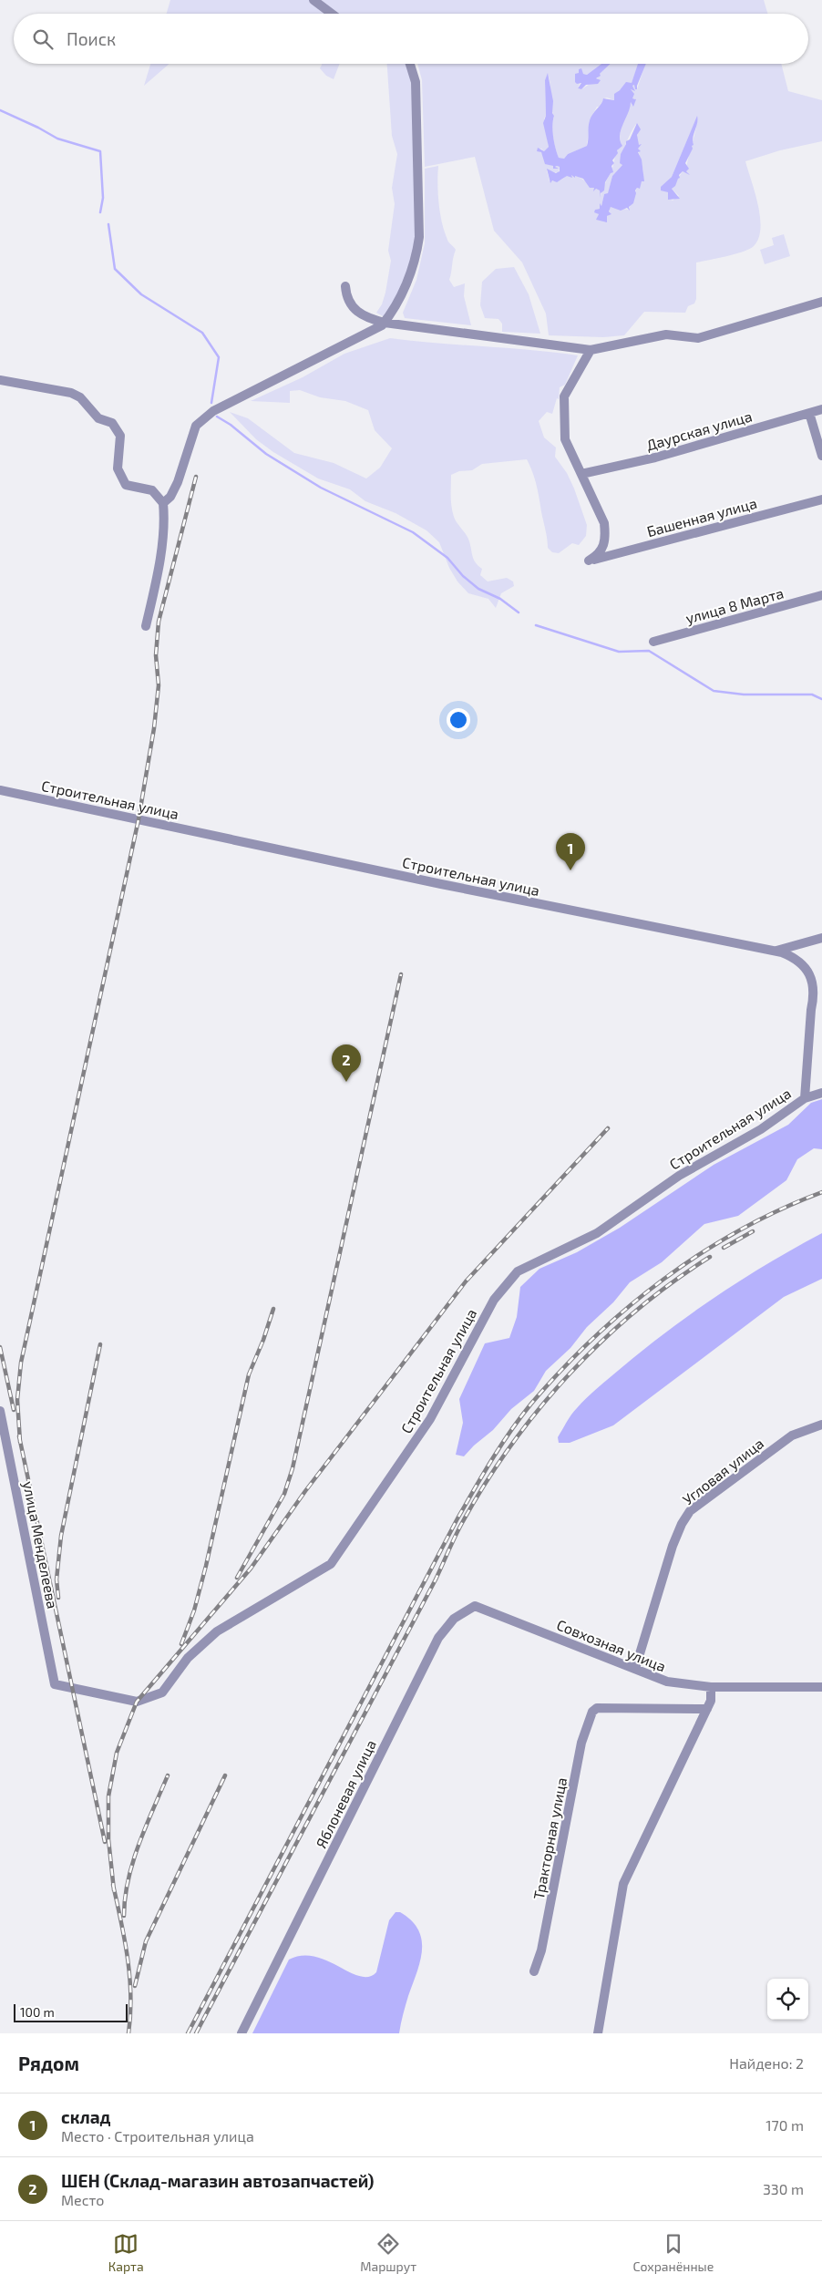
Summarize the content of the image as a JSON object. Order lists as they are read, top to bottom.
{
  "streets": {
    "street": [
      "Даурская улица",
      "Башенная улица",
      "улица 8 Марта",
      "Строительная улица",
      "Угловая улица",
      "улица Менделеева",
      "Совхозная улица",
      "Яблоневая улица",
      "Тракторная улица"
    ]
  },
  "crossings": [
    ["Даурская улица", "Башенная улица"],
    ["Строительная улица", "улица Менделеева"],
    ["Угловая улица", "Совхозная улица"],
    ["Совхозная улица", "Яблоневая улица"]
  ],
  "scale_bar": "100 m",
  "page": {
    "search": "Поиск",
    "pins": ["1", "2"],
    "scale": "100 m",
    "heading": ["Рядом", "Найдено: 2"],
    "list": [
      {
        "mark": "1",
        "name": "склад",
        "note": "Место · Строительная улица",
        "value": "170 m"
      },
      {
        "mark": "2",
        "name": "ШЕН (Склад-магазин автозапчастей)",
        "note": "Место",
        "value": "330 m"
      }
    ],
    "nav": ["Карта", "Маршрут", "Сохранённые"]
  }
}
